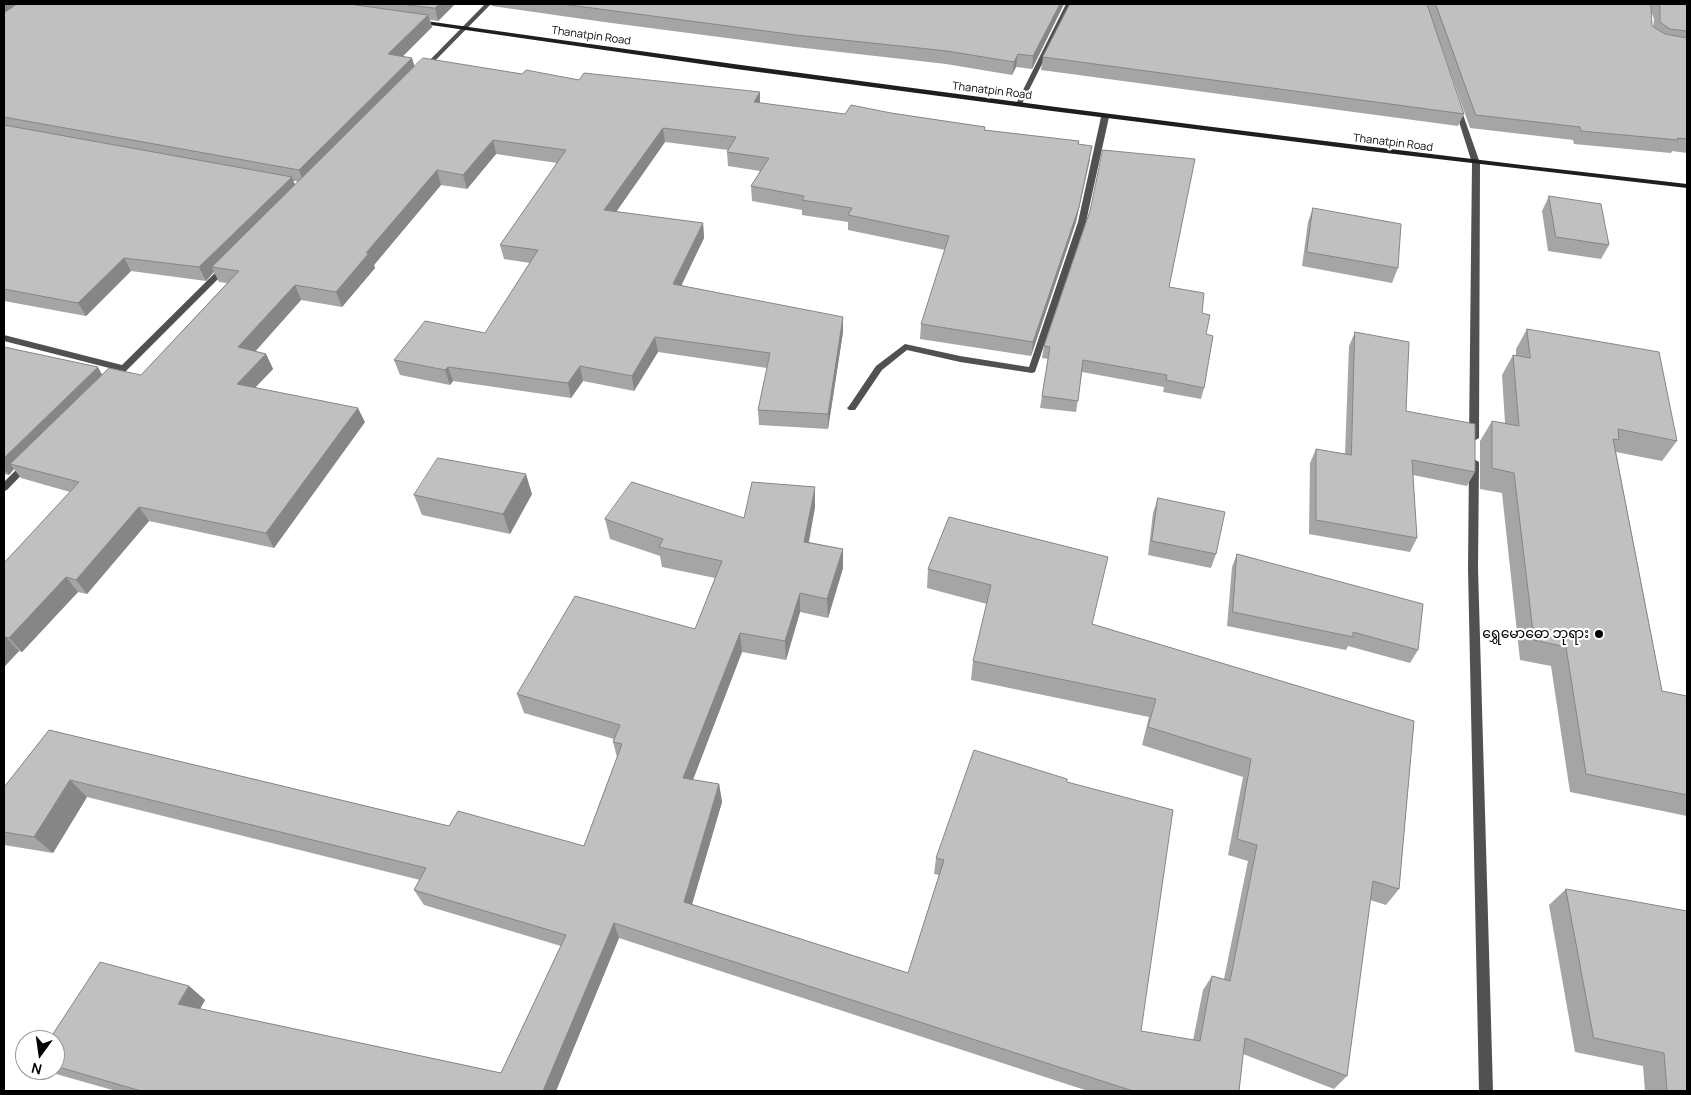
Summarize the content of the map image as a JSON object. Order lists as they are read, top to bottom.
{
  "streets": {
    "main road": ["Thanatpin Road"]
  },
  "places": ["ရွှေမောဓော ဘုရား"],
  "north": "bottom"
}
